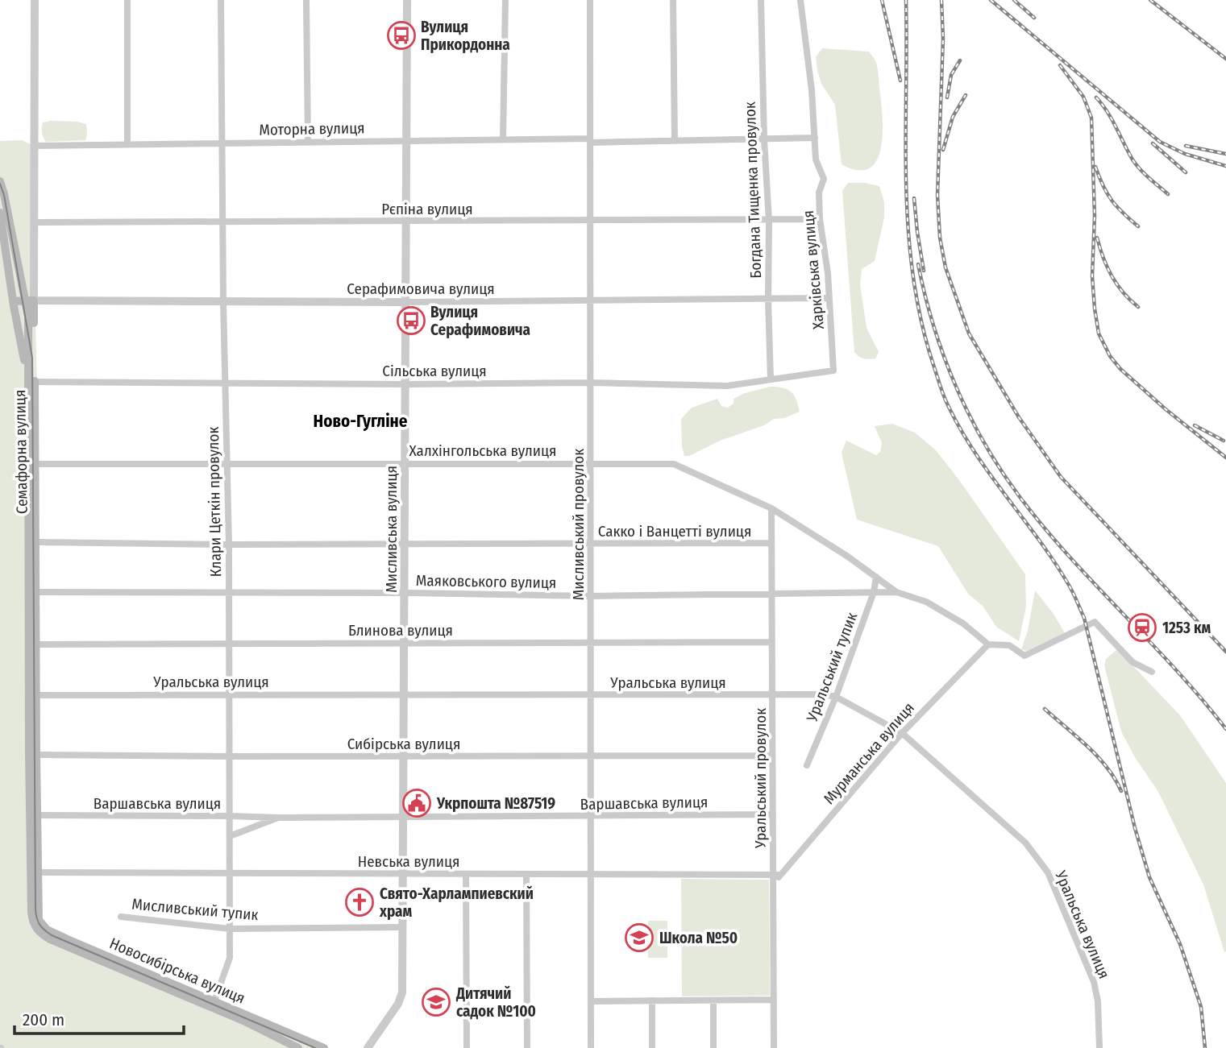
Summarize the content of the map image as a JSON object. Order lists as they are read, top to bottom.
{
  "streets": {
    "main road": ["Серафимовича вулиця", "Семафорна вулиця", "Новосибірська вулиця"],
    "street": [
      "Моторна вулиця",
      "Богдана Тищенка провулок",
      "Рєпіна вулиця",
      "Харківська вулиця",
      "Сільська вулиця",
      "Халхінгольська вулиця",
      "Клари Цеткін провулок",
      "Мисливський провулок",
      "Мисливська вулиця",
      "Сакко і Ванцетті вулиця",
      "Маяковського вулиця",
      "Блинова вулиця",
      "Уральський тупик",
      "Уральська вулиця",
      "Сибірська вулиця",
      "Мурманська вулиця",
      "Уральський провулок",
      "Варшавська вулиця",
      "Невська вулиця",
      "Мисливський тупик"
    ]
  },
  "crossings": [
    ["Моторна вулиця", "Богдана Тищенка провулок"],
    ["Моторна вулиця", "Харківська вулиця"],
    ["Моторна вулиця", "Семафорна вулиця"],
    ["Моторна вулиця", "Клари Цеткін провулок"],
    ["Моторна вулиця", "Мисливський провулок"],
    ["Моторна вулиця", "Мисливська вулиця"],
    ["Богдана Тищенка провулок", "Рєпіна вулиця"],
    ["Богдана Тищенка провулок", "Серафимовича вулиця"],
    ["Богдана Тищенка провулок", "Сільська вулиця"],
    ["Рєпіна вулиця", "Харківська вулиця"],
    ["Рєпіна вулиця", "Семафорна вулиця"],
    ["Рєпіна вулиця", "Клари Цеткін провулок"],
    ["Рєпіна вулиця", "Мисливський провулок"],
    ["Рєпіна вулиця", "Мисливська вулиця"],
    ["Харківська вулиця", "Серафимовича вулиця"],
    ["Харківська вулиця", "Сільська вулиця"],
    ["Серафимовича вулиця", "Семафорна вулиця"],
    ["Серафимовича вулиця", "Клари Цеткін провулок"],
    ["Серафимовича вулиця", "Мисливський провулок"],
    ["Серафимовича вулиця", "Мисливська вулиця"],
    ["Сільська вулиця", "Семафорна вулиця"],
    ["Сільська вулиця", "Клари Цеткін провулок"],
    ["Сільська вулиця", "Мисливський провулок"],
    ["Сільська вулиця", "Мисливська вулиця"],
    ["Халхінгольська вулиця", "Семафорна вулиця"],
    ["Халхінгольська вулиця", "Клари Цеткін провулок"],
    ["Халхінгольська вулиця", "Мисливський провулок"],
    ["Халхінгольська вулиця", "Мисливська вулиця"],
    ["Халхінгольська вулиця", "Маяковського вулиця"],
    ["Халхінгольська вулиця", "Уральський тупик"],
    ["Халхінгольська вулиця", "Уральський провулок"],
    ["Семафорна вулиця", "Сакко і Ванцетті вулиця"],
    ["Семафорна вулиця", "Маяковського вулиця"],
    ["Семафорна вулиця", "Блинова вулиця"],
    ["Семафорна вулиця", "Уральська вулиця"],
    ["Семафорна вулиця", "Сибірська вулиця"],
    ["Семафорна вулиця", "Варшавська вулиця"],
    ["Семафорна вулиця", "Невська вулиця"],
    ["Семафорна вулиця", "Новосибірська вулиця"],
    ["Клари Цеткін провулок", "Сакко і Ванцетті вулиця"],
    ["Клари Цеткін провулок", "Маяковського вулиця"],
    ["Клари Цеткін провулок", "Блинова вулиця"],
    ["Клари Цеткін провулок", "Уральська вулиця"],
    ["Клари Цеткін провулок", "Сибірська вулиця"],
    ["Клари Цеткін провулок", "Варшавська вулиця"],
    ["Клари Цеткін провулок", "Невська вулиця"],
    ["Клари Цеткін провулок", "Мисливський тупик"],
    ["Клари Цеткін провулок", "Новосибірська вулиця"],
    ["Мисливський провулок", "Сакко і Ванцетті вулиця"],
    ["Мисливський провулок", "Маяковського вулиця"],
    ["Мисливський провулок", "Блинова вулиця"],
    ["Мисливський провулок", "Уральська вулиця"],
    ["Мисливський провулок", "Сибірська вулиця"],
    ["Мисливський провулок", "Варшавська вулиця"],
    ["Мисливський провулок", "Невська вулиця"],
    ["Мисливська вулиця", "Сакко і Ванцетті вулиця"],
    ["Мисливська вулиця", "Маяковського вулиця"],
    ["Мисливська вулиця", "Блинова вулиця"],
    ["Мисливська вулиця", "Уральська вулиця"],
    ["Мисливська вулиця", "Сибірська вулиця"],
    ["Мисливська вулиця", "Варшавська вулиця"],
    ["Мисливська вулиця", "Невська вулиця"],
    ["Мисливська вулиця", "Мисливський тупик"],
    ["Сакко і Ванцетті вулиця", "Уральський провулок"],
    ["Маяковського вулиця", "Уральський тупик"],
    ["Маяковського вулиця", "Мурманська вулиця"],
    ["Маяковського вулиця", "Уральський провулок"],
    ["Блинова вулиця", "Уральський провулок"],
    ["Уральський тупик", "Уральська вулиця"],
    ["Уральська вулиця", "Мурманська вулиця"],
    ["Уральська вулиця", "Уральський провулок"],
    ["Сибірська вулиця", "Уральський провулок"],
    ["Мурманська вулиця", "Уральський провулок"],
    ["Мурманська вулиця", "Невська вулиця"],
    ["Уральський провулок", "Варшавська вулиця"],
    ["Уральський провулок", "Невська вулиця"]
  ],
  "districts": ["Ново-Гугліне"],
  "places": {
    "bus stop": ["Вулиця Прикордонна", "Вулиця Серафимовича"],
    "station": ["1253 км"],
    "public building": ["Укрпошта №87519"],
    "church": ["Свято-Харлампиевский храм"],
    "school or university": ["Школа №50", "Дитячий садок №100"]
  },
  "scale_bar": "200 m"
}
